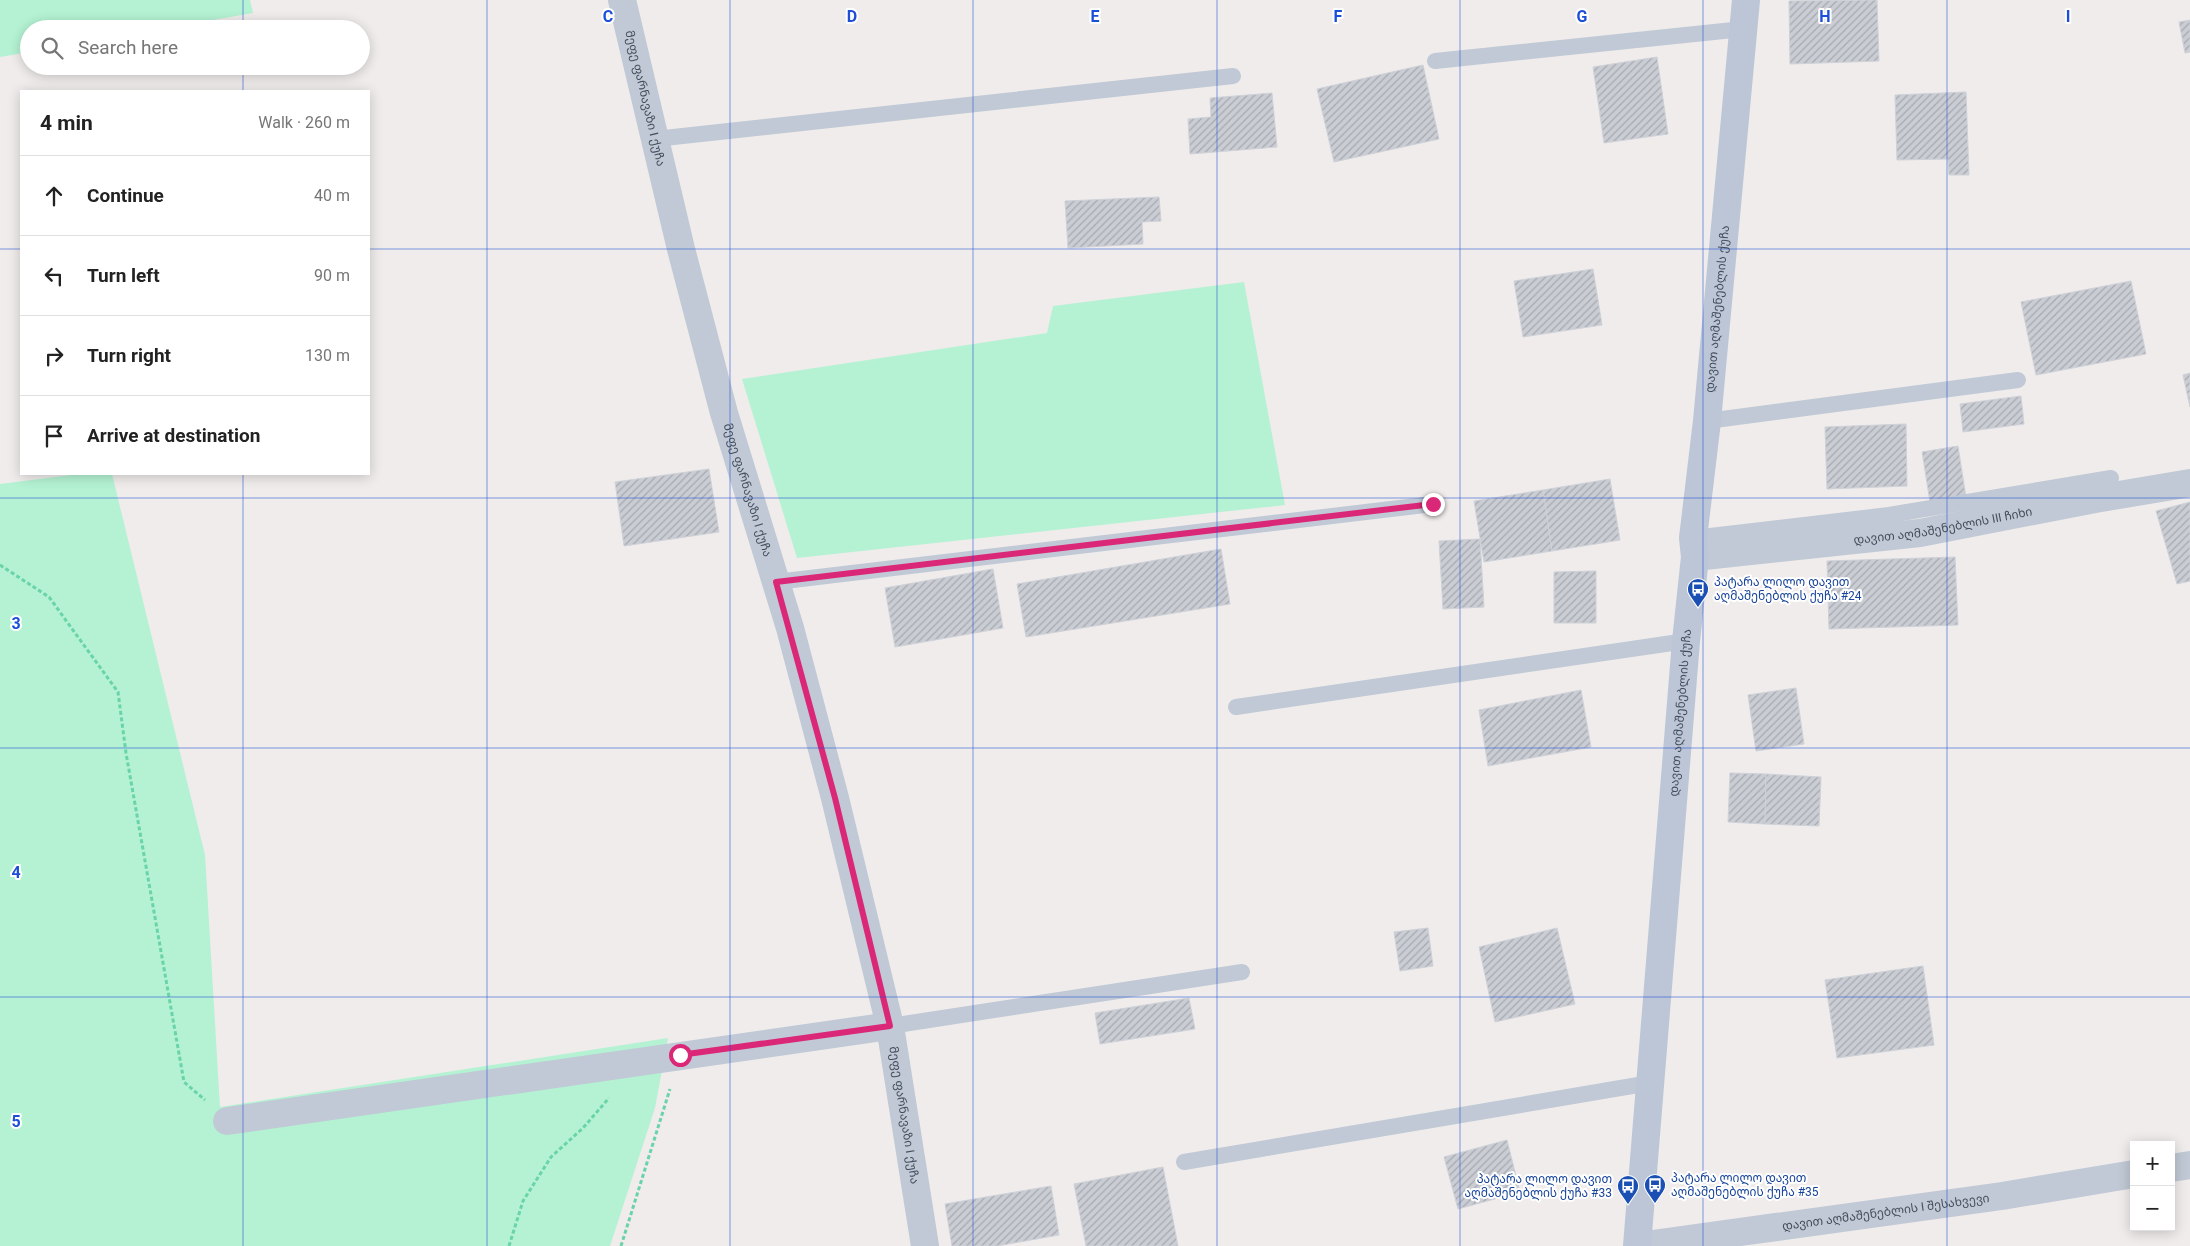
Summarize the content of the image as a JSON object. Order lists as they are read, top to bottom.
{
  "streets": {
    "street": [
      "მეფე ფარნავაზი I ქუჩა",
      "დავით აღმაშენებლის ქუჩა",
      "დავით აღმაშენებლის III ჩიხი",
      "დავით აღმაშენებლის I შესახვევი"
    ]
  },
  "crossings": [
    ["დავით აღმაშენებლის ქუჩა", "დავით აღმაშენებლის III ჩიხი"],
    ["დავით აღმაშენებლის ქუჩა", "დავით აღმაშენებლის I შესახვევი"]
  ],
  "places": {
    "bus stop": ["პატარა ლილო დავით აღმაშენებლის ქუჩა #24", "პატარა ლილო დავით აღმაშენებლის ქუჩა #35", "პატარა ლილო დავით აღმაშენებლის ქუჩა #33"]
  },
  "page": {
    "search": "Search here",
    "heading": ["4 min", "Walk · 260 m"],
    "list": [
      ["Continue", "40 m"],
      ["Turn left", "90 m"],
      ["Turn right", "130 m"],
      "Arrive at destination"
    ],
    "map_buttons": ["+", "−"]
  },
  "grid": {
    "columns": [
      "C",
      "D",
      "E",
      "F",
      "G",
      "H",
      "I"
    ],
    "rows": ["3", "4", "5"]
  }
}
